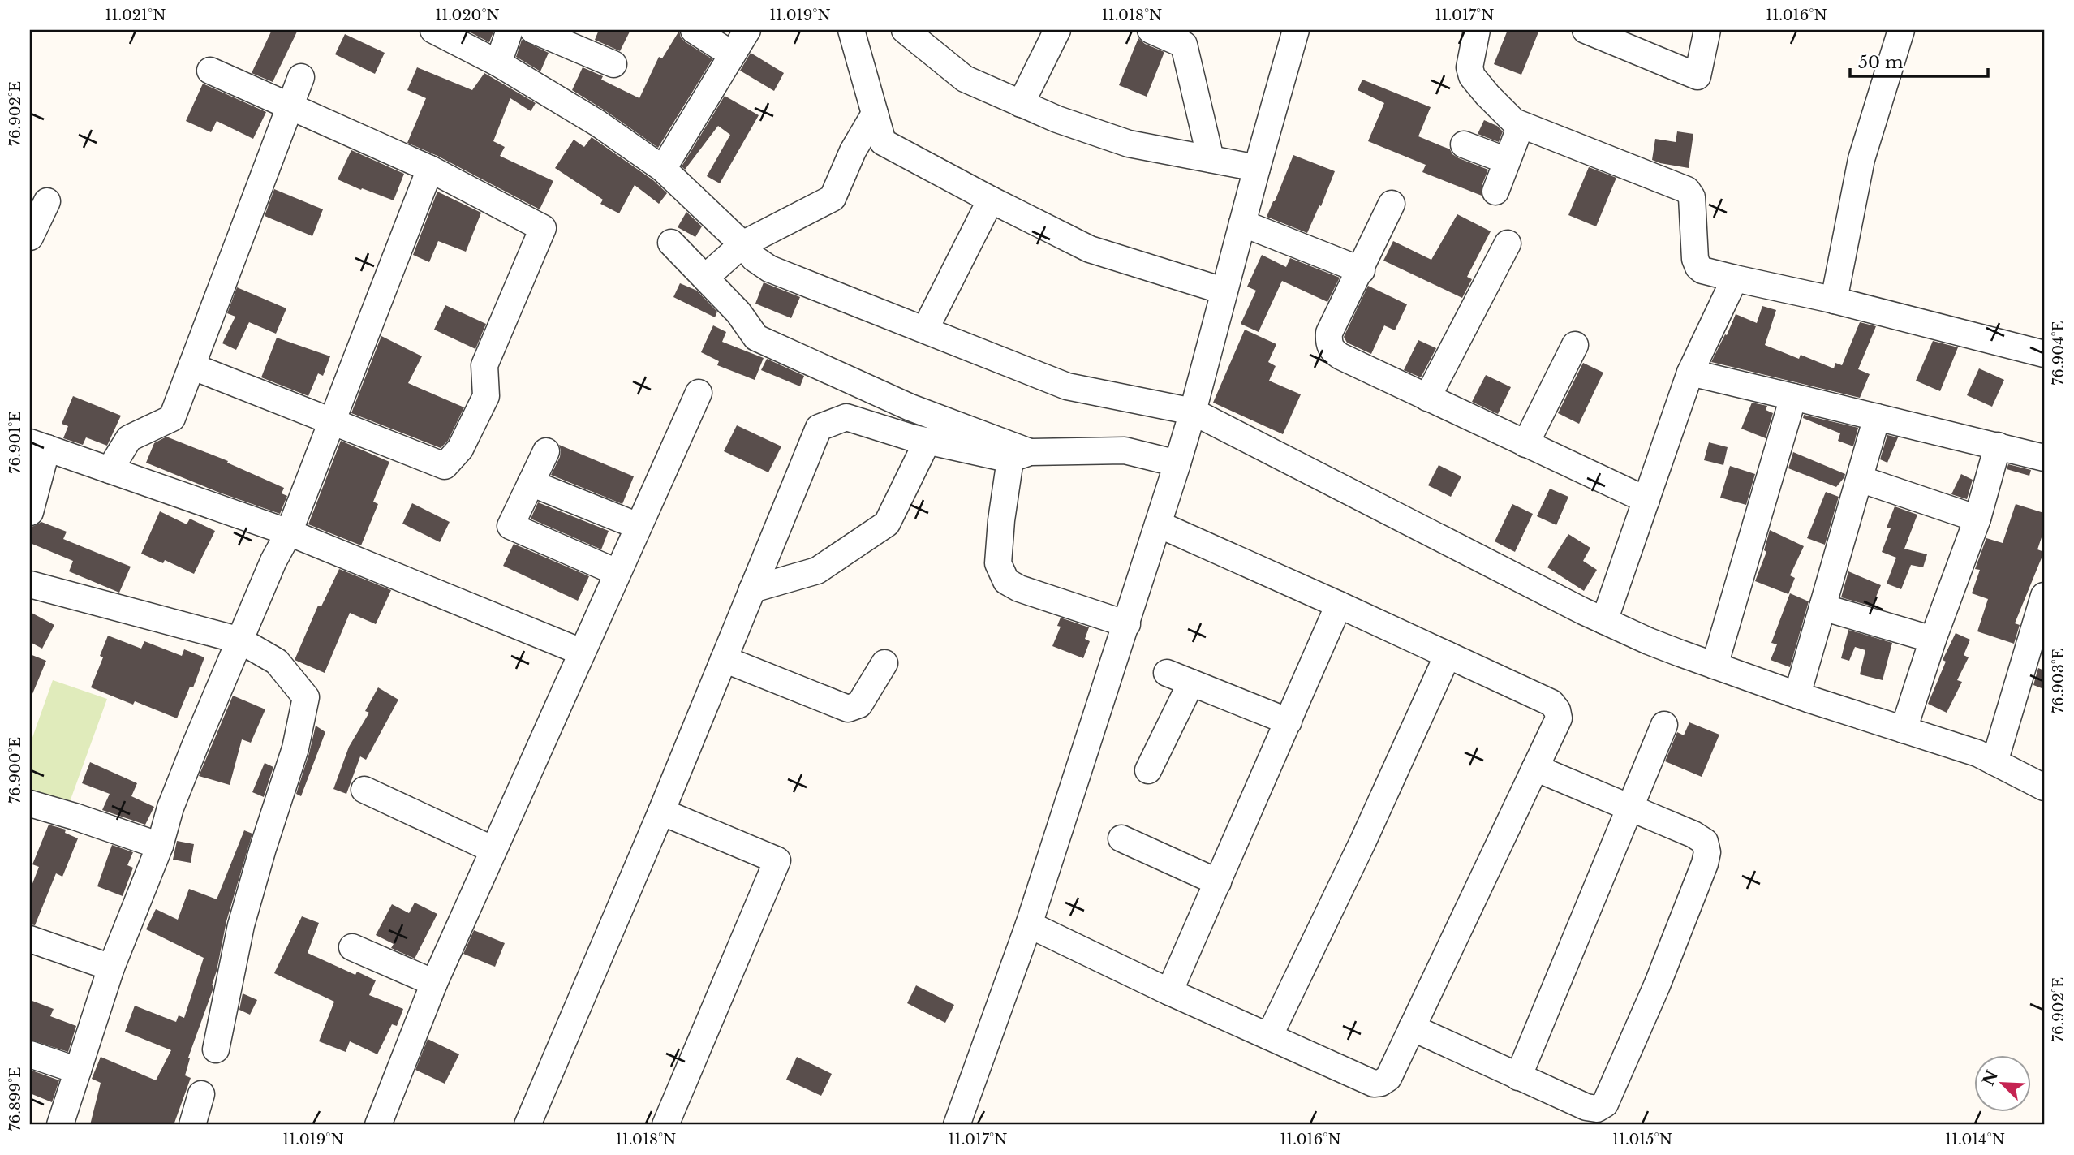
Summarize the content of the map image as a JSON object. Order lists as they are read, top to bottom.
{
  "scale_bar": "50 m",
  "north": "top left",
  "coordinates": [
    "11.021°N",
    "11.020°N",
    "11.019°N",
    "11.018°N",
    "11.017°N",
    "11.016°N",
    "76.902°E",
    "76.904°E",
    "76.901°E",
    "76.903°E",
    "76.900°E",
    "76.899°E",
    "11.015°N",
    "11.014°N"
  ]
}
